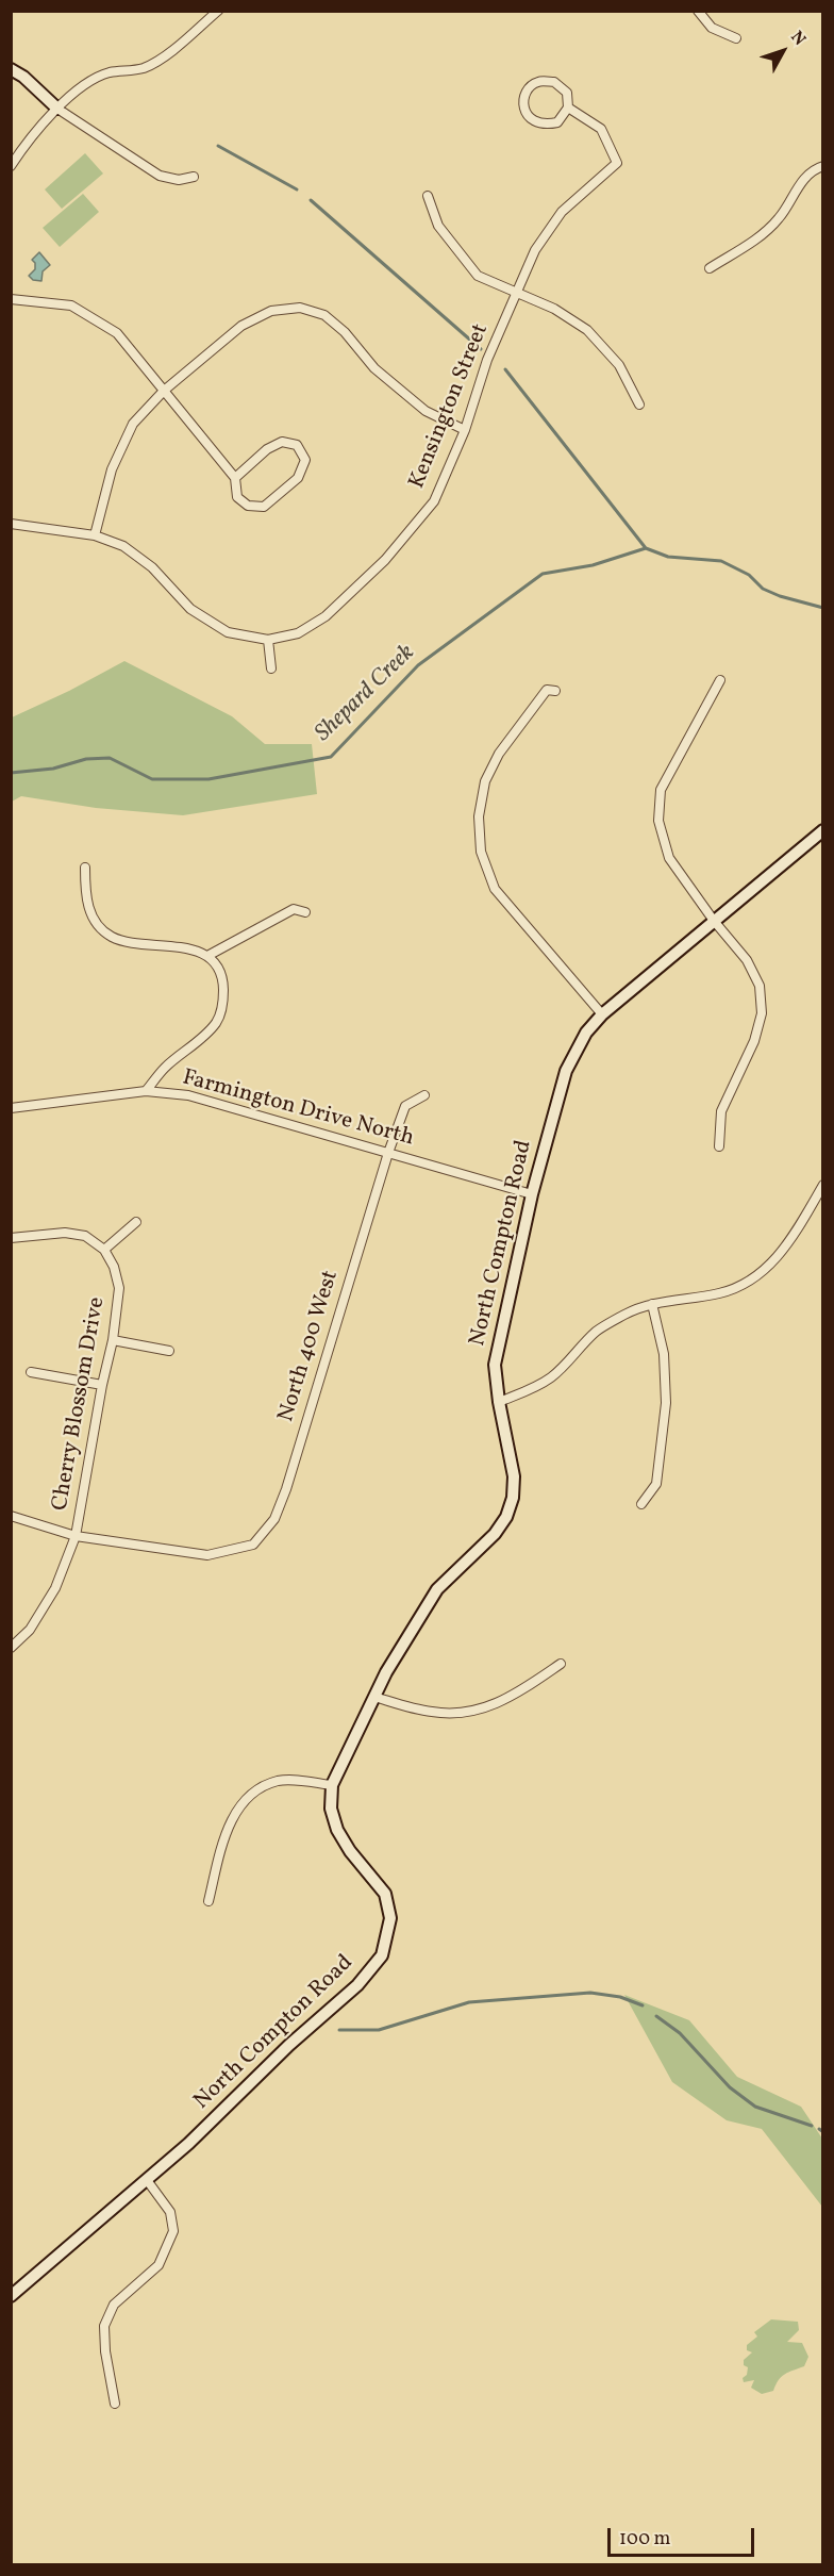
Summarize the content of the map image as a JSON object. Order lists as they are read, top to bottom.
{
  "streets": {
    "street": [
      "Kensington Street",
      "Farmington Drive North",
      "North Compton Road",
      "North 400 West",
      "Cherry Blossom Drive"
    ]
  },
  "crossings": [
    ["Farmington Drive North", "North Compton Road"],
    ["Farmington Drive North", "North 400 West"],
    ["North 400 West", "Cherry Blossom Drive"]
  ],
  "water": ["Shepard Creek"],
  "scale_bar": "100 m",
  "north": "top right"
}
